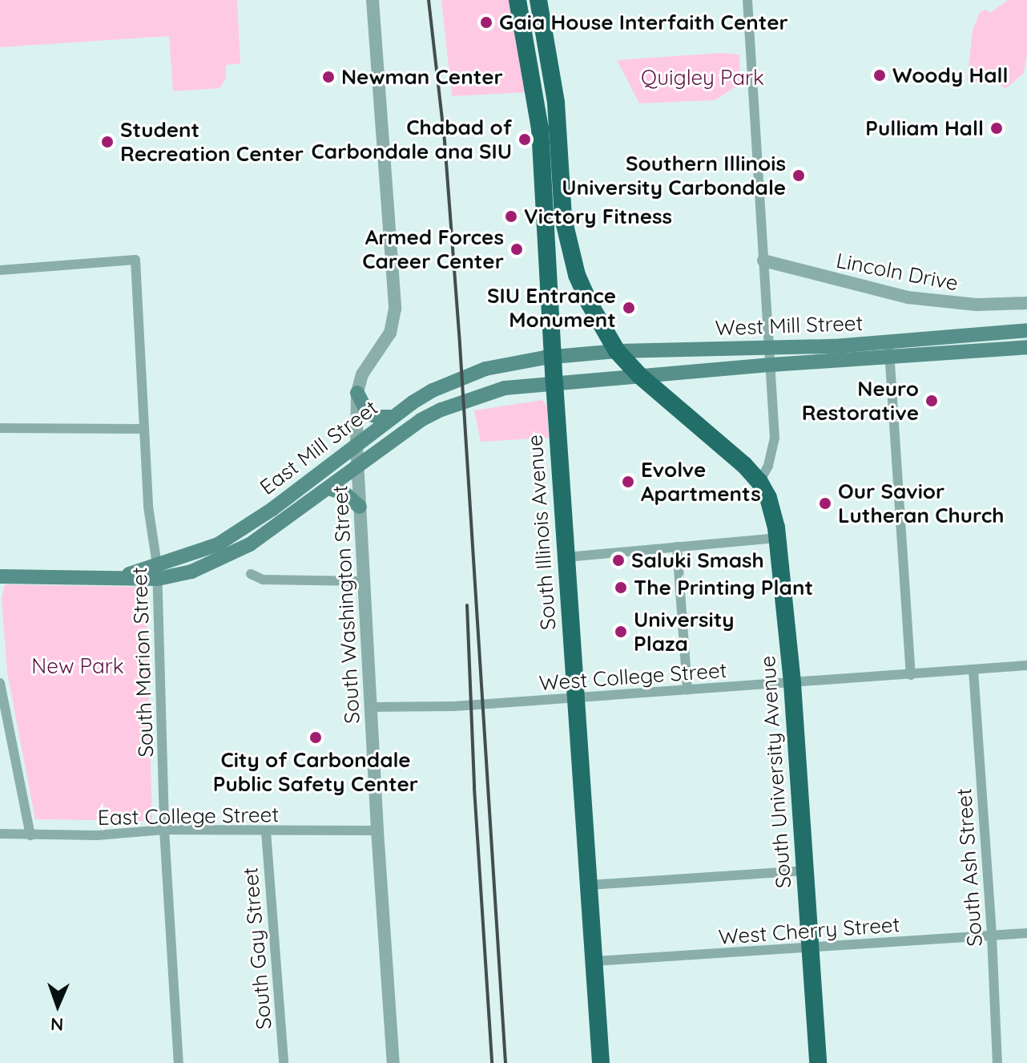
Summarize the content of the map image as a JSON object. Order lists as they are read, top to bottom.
{
  "streets": {
    "highway": ["South Illinois Avenue", "South University Avenue"],
    "main road": ["West Mill Street", "East Mill Street"],
    "street": [
      "Lincoln Drive",
      "South Washington Street",
      "South Marion Street",
      "West College Street",
      "East College Street",
      "South Ash Street",
      "West Cherry Street",
      "South Gay Street"
    ]
  },
  "crossings": [
    ["West Mill Street", "East Mill Street"],
    ["West Mill Street", "South Illinois Avenue"],
    ["East Mill Street", "South Illinois Avenue"],
    ["East Mill Street", "South Washington Street"],
    ["East Mill Street", "South Marion Street"],
    ["South Illinois Avenue", "West College Street"],
    ["South Illinois Avenue", "West Cherry Street"],
    ["South Washington Street", "West College Street"],
    ["South Washington Street", "East College Street"],
    ["South Marion Street", "East College Street"],
    ["West College Street", "South University Avenue"],
    ["West College Street", "South Ash Street"],
    ["South University Avenue", "West Cherry Street"],
    ["East College Street", "South Gay Street"],
    ["South Ash Street", "West Cherry Street"]
  ],
  "parks": ["Quigley Park", "New Park"],
  "places": [
    "Gaia House Interfaith Center",
    "Woody Hall",
    "Newman Center",
    "Pulliam Hall",
    "Chabad of Carbondale ana SIU",
    "Student Recreation Center",
    "Southern Illinois University Carbondale",
    "Victory Fitness",
    "Armed Forces Career Center",
    "SIU Entrance Monument",
    "Neuro Restorative",
    "Evolve Apartments",
    "Our Savior Lutheran Church",
    "Saluki Smash",
    "The Printing Plant",
    "University Plaza",
    "City of Carbondale Public Safety Center"
  ],
  "north": "bottom"
}
